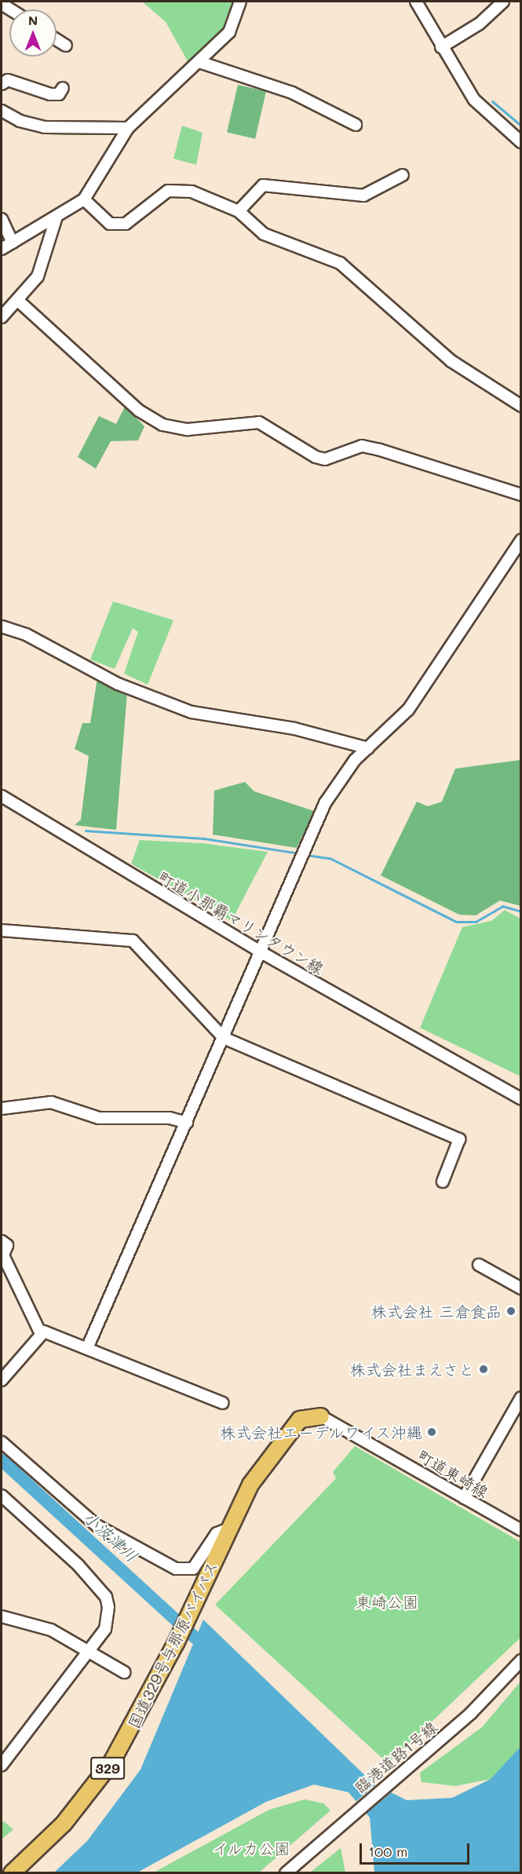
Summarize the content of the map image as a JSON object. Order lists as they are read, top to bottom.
{
  "streets": {
    "highway": ["国道329号与那原バイパス", "329"],
    "street": ["町道小那覇マリンタウン線", "町道東崎線", "臨港道路1号線"]
  },
  "crossings": [
    ["町道東崎線", "国道329号与那原バイパス"]
  ],
  "water": ["小波津川"],
  "parks": ["東崎公園", "イルカ公園"],
  "places": ["株式会社 三倉食品", "株式会社まえさと", "株式会社エーデルワイス沖縄"],
  "scale_bar": "100 m",
  "north": "top"
}
